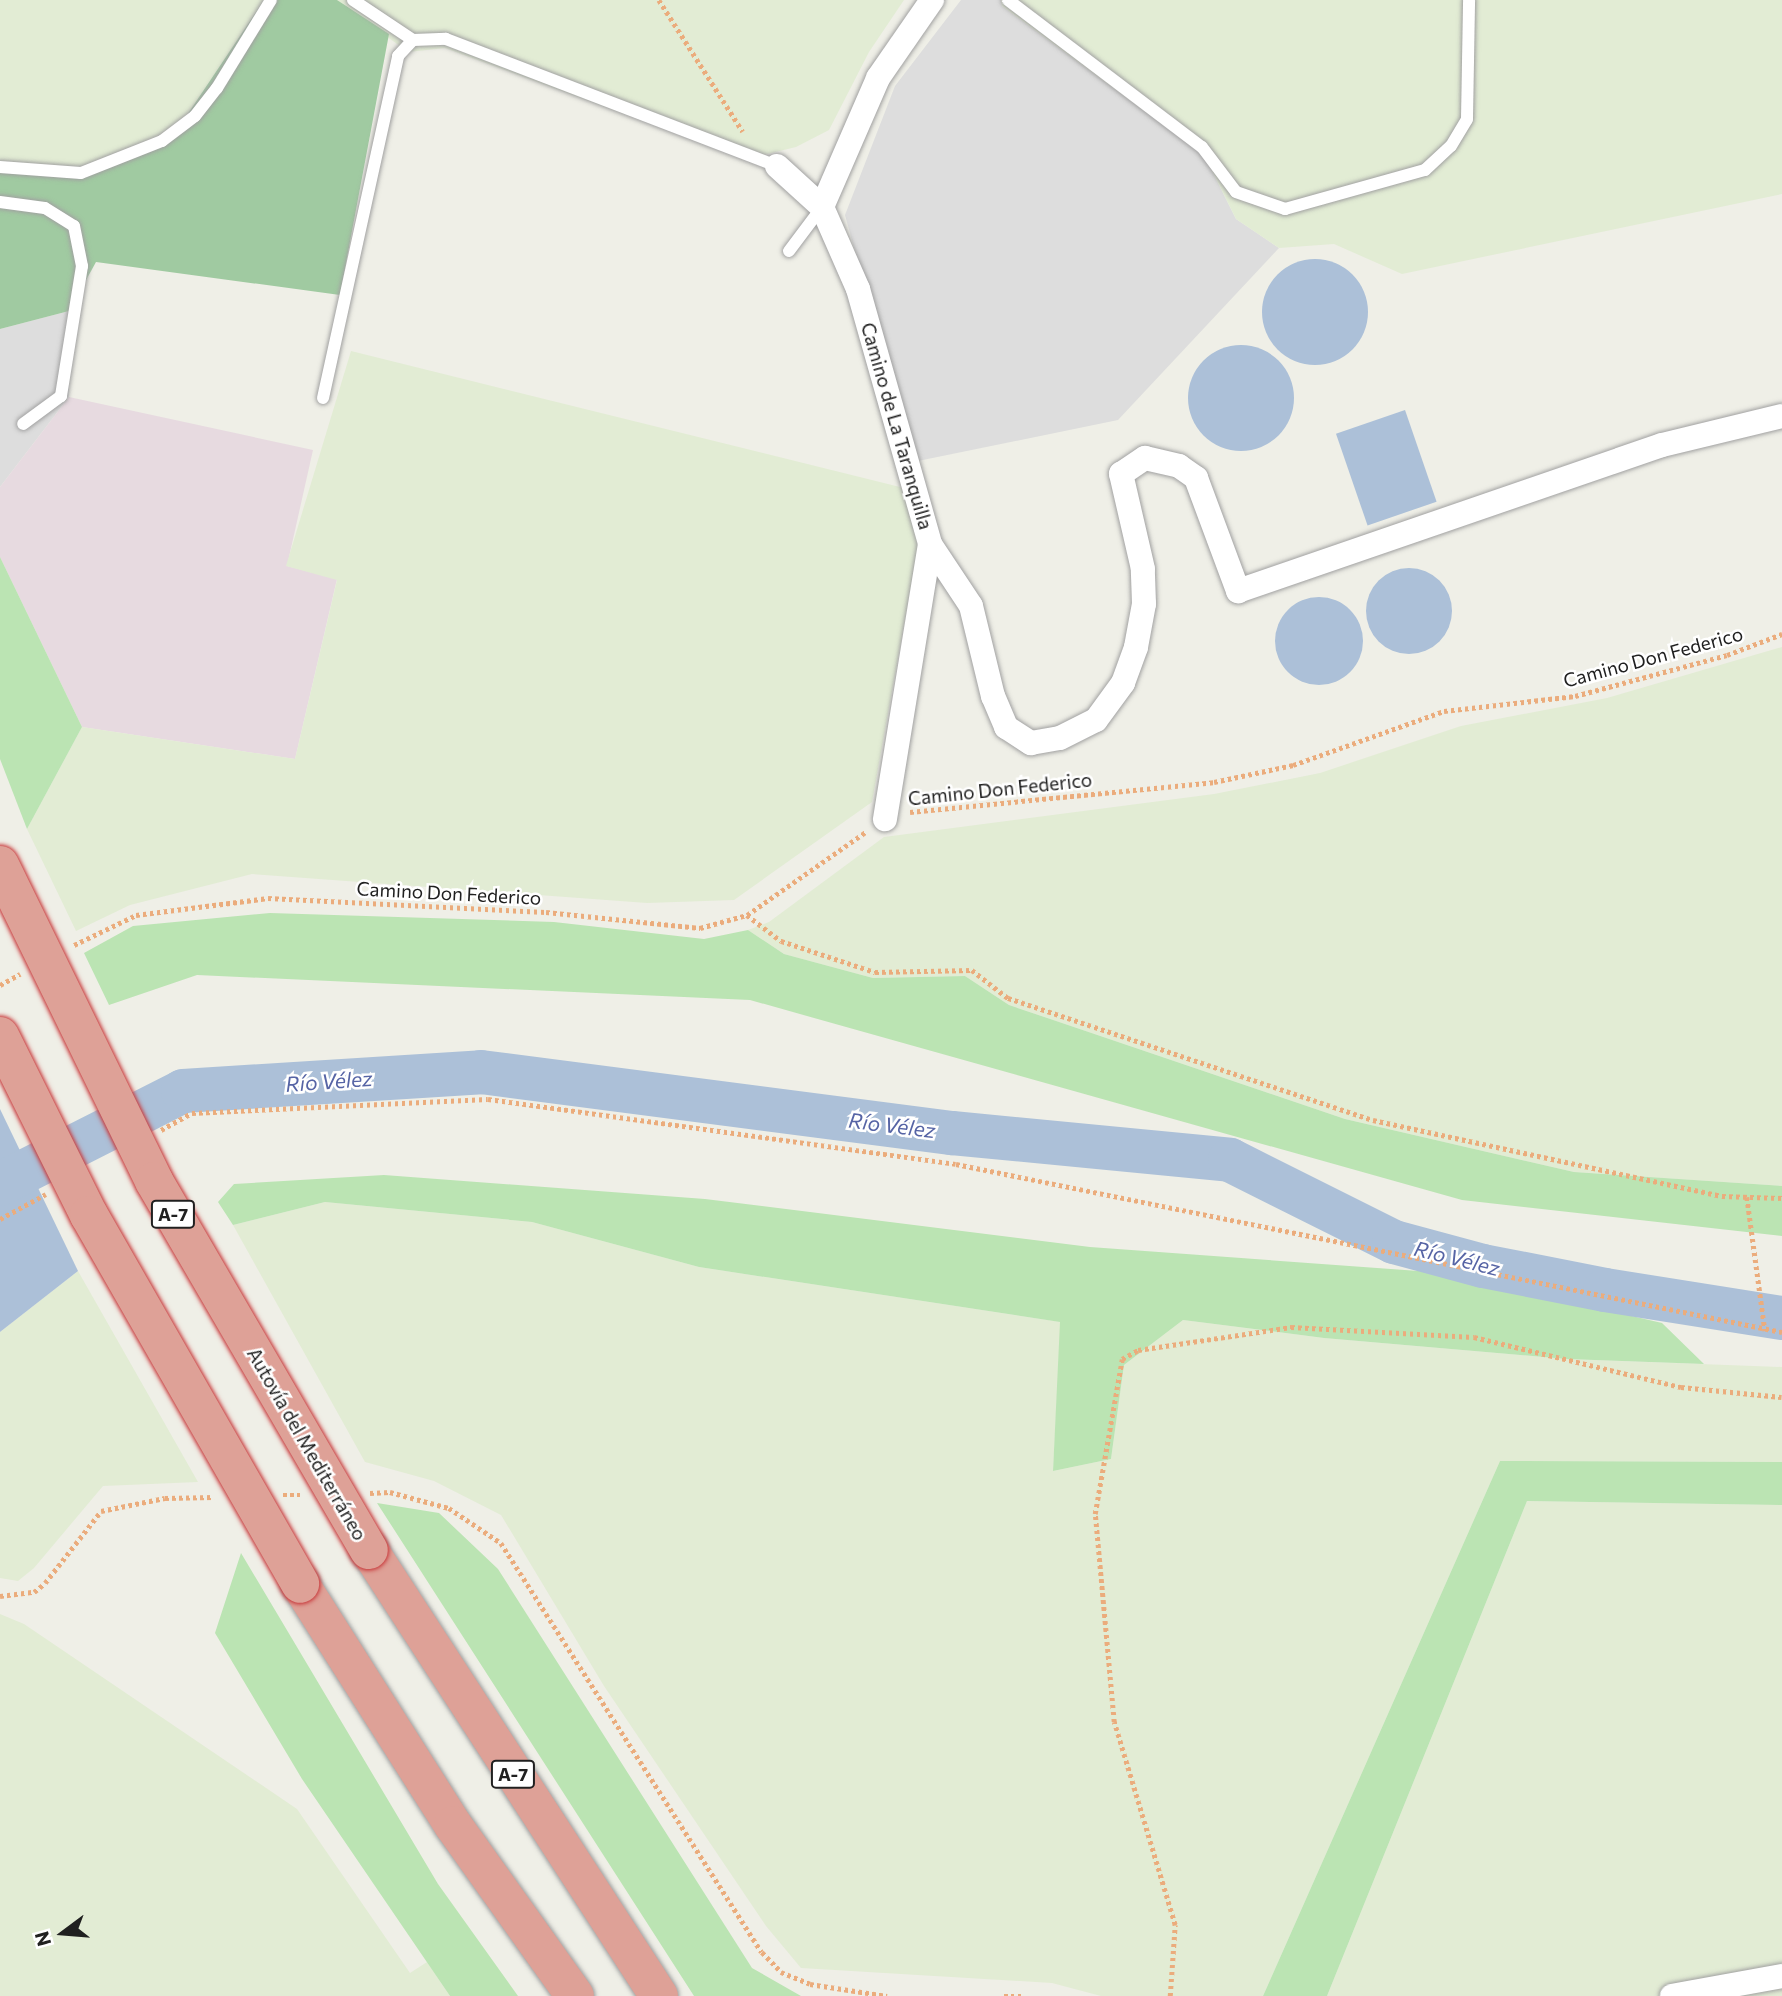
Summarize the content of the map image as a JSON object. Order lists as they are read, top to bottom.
{
  "streets": {
    "highway": ["A-7", "Autovía del Mediterráneo"],
    "street": ["Camino de La Taranquilla"],
    "path": ["Camino Don Federico"]
  },
  "crossings": [
    ["Camino de La Taranquilla", "Camino Don Federico"]
  ],
  "water": ["Río Vélez"],
  "north": "left"
}
